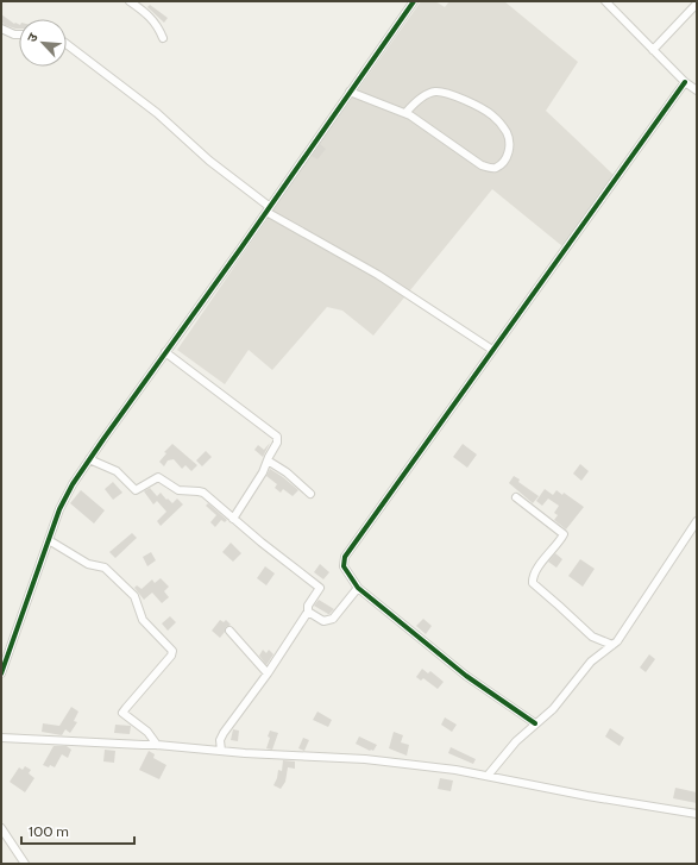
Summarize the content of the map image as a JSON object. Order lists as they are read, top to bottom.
{
  "scale_bar": "100 m",
  "north": "top left"
}
